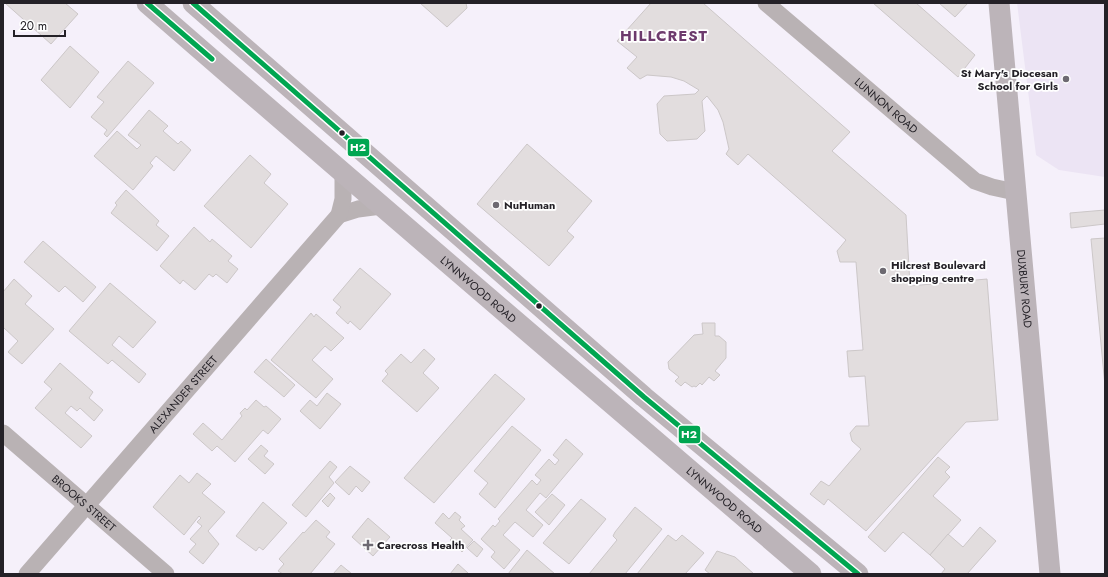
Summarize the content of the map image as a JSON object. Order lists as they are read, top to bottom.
{
  "streets": {
    "main road": ["LYNNWOOD ROAD", "DUXBURY ROAD"],
    "street": ["LUNNON ROAD", "ALEXANDER STREET", "BROOKS STREET"]
  },
  "crossings": [
    ["LUNNON ROAD", "DUXBURY ROAD"],
    ["ALEXANDER STREET", "BROOKS STREET"]
  ],
  "districts": ["HILLCREST"],
  "places": {
    "other": ["St Mary's Diocesan School for Girls", "NuHuman", "Hilcrest Boulevard shopping centre"],
    "health": ["Carecross Health"]
  },
  "lines": ["transit line H2"],
  "scale_bar": "20 m"
}
